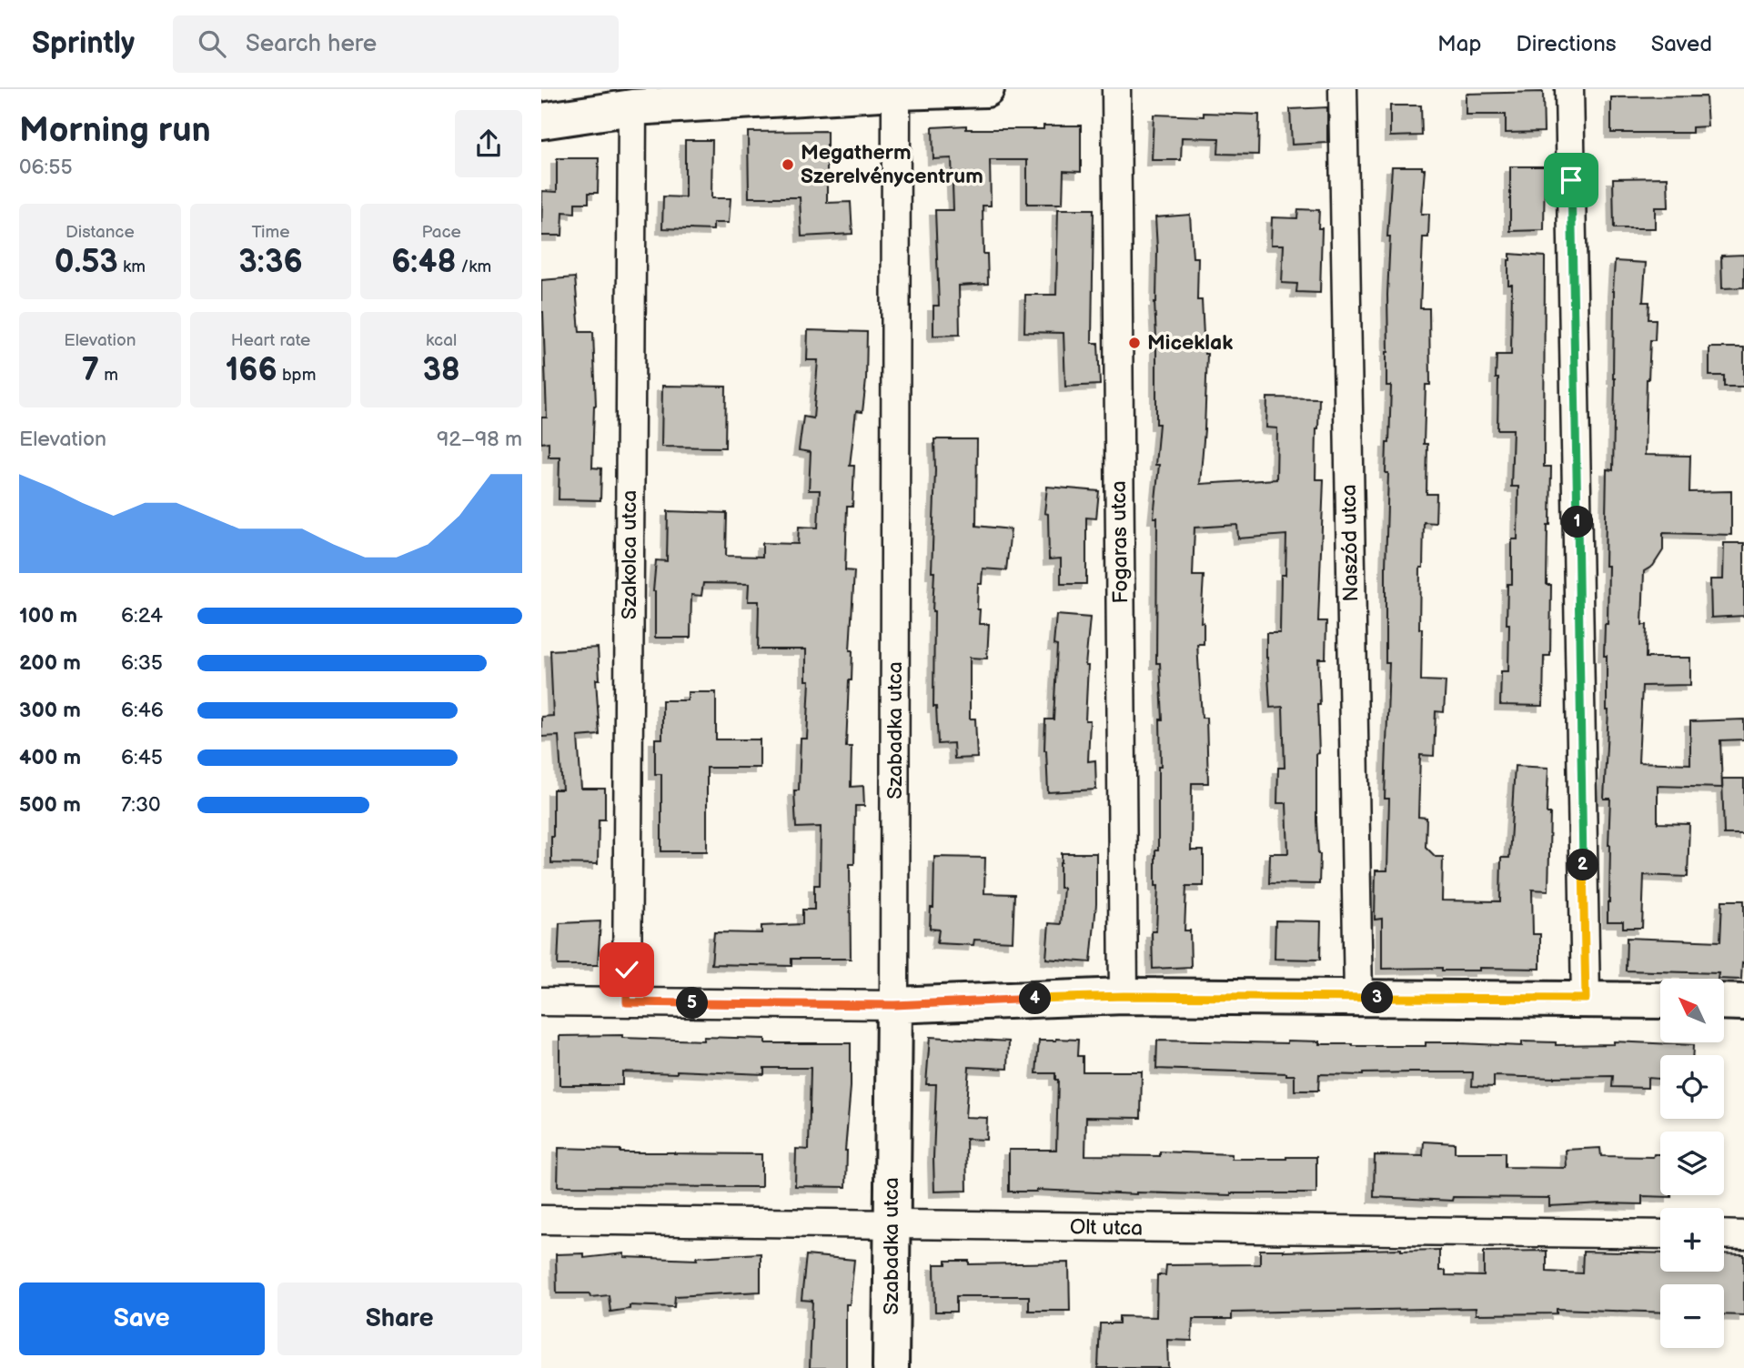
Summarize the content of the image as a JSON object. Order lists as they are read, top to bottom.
{
  "streets": {
    "street": [
      "Fogaras utca",
      "Naszód utca",
      "Szakolca utca",
      "Szabadka utca",
      "Olt utca"
    ]
  },
  "crossings": [
    ["Szabadka utca", "Olt utca"]
  ],
  "places": ["Megatherm Szerelvénycentrum", "Miceklak"],
  "north": "top left",
  "page": {
    "header": "Sprintly",
    "search": "Search here",
    "nav": ["Map", "Directions", "Saved"],
    "heading": ["Morning run", "06:55"],
    "stats": [
      ["Distance", "0.53 km"],
      ["Time", "3:36"],
      ["Pace", "6:48 /km"],
      ["Elevation", "7 m"],
      ["Heart rate", "166 bpm"],
      ["kcal", "38"]
    ],
    "chart": ["Elevation", "92–98 m"],
    "pins": [
      "1",
      "2",
      "3",
      "4",
      "5"
    ],
    "list": [
      {
        "name": "100 m",
        "note": "6:24"
      },
      {
        "name": "200 m",
        "note": "6:35"
      },
      {
        "name": "300 m",
        "note": "6:46"
      },
      {
        "name": "400 m",
        "note": "6:45"
      },
      {
        "name": "500 m",
        "note": "7:30"
      }
    ],
    "map_buttons": ["+", "−"],
    "buttons": ["Save", "Share"]
  }
}
